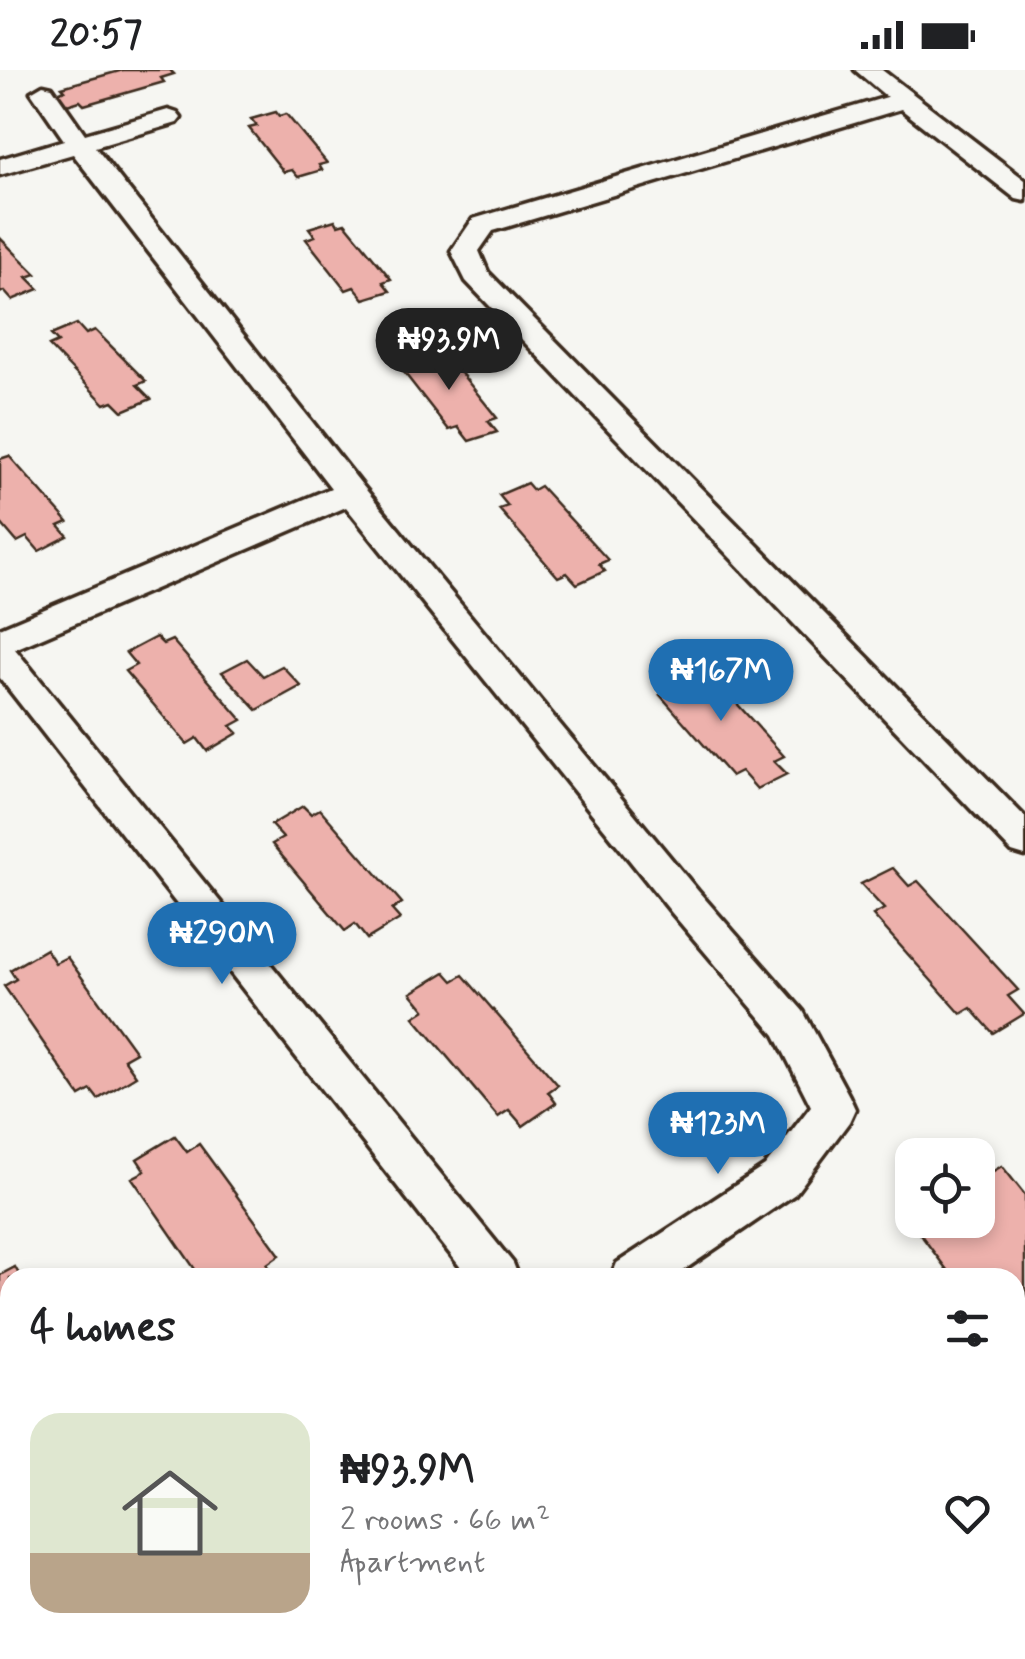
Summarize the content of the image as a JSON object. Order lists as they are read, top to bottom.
{
  "page": {
    "status": "20:57",
    "price": [
      "₦93.9M",
      "₦167M",
      "₦290M",
      "₦123M"
    ],
    "heading": "4 homes",
    "list": [
      {
        "name": "₦93.9M",
        "note": "2 rooms · 66 m² · Apartment"
      }
    ]
  }
}
